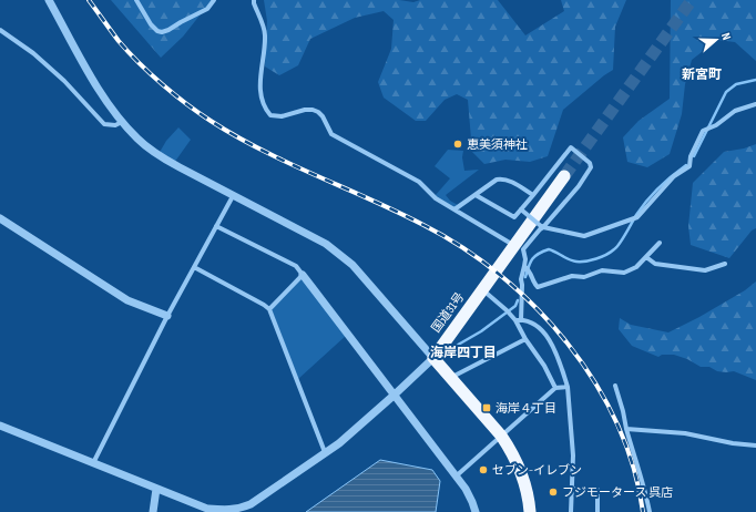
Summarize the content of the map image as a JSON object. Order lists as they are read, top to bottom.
{
  "streets": {
    "highway": ["国道31号"]
  },
  "districts": ["新宮町", "海岸四丁目"],
  "places": {
    "other": ["恵美須神社", "セブン-イレブン", "フジモータース 呉店"],
    "transit": ["海岸４丁目"]
  },
  "north": "right"
}
